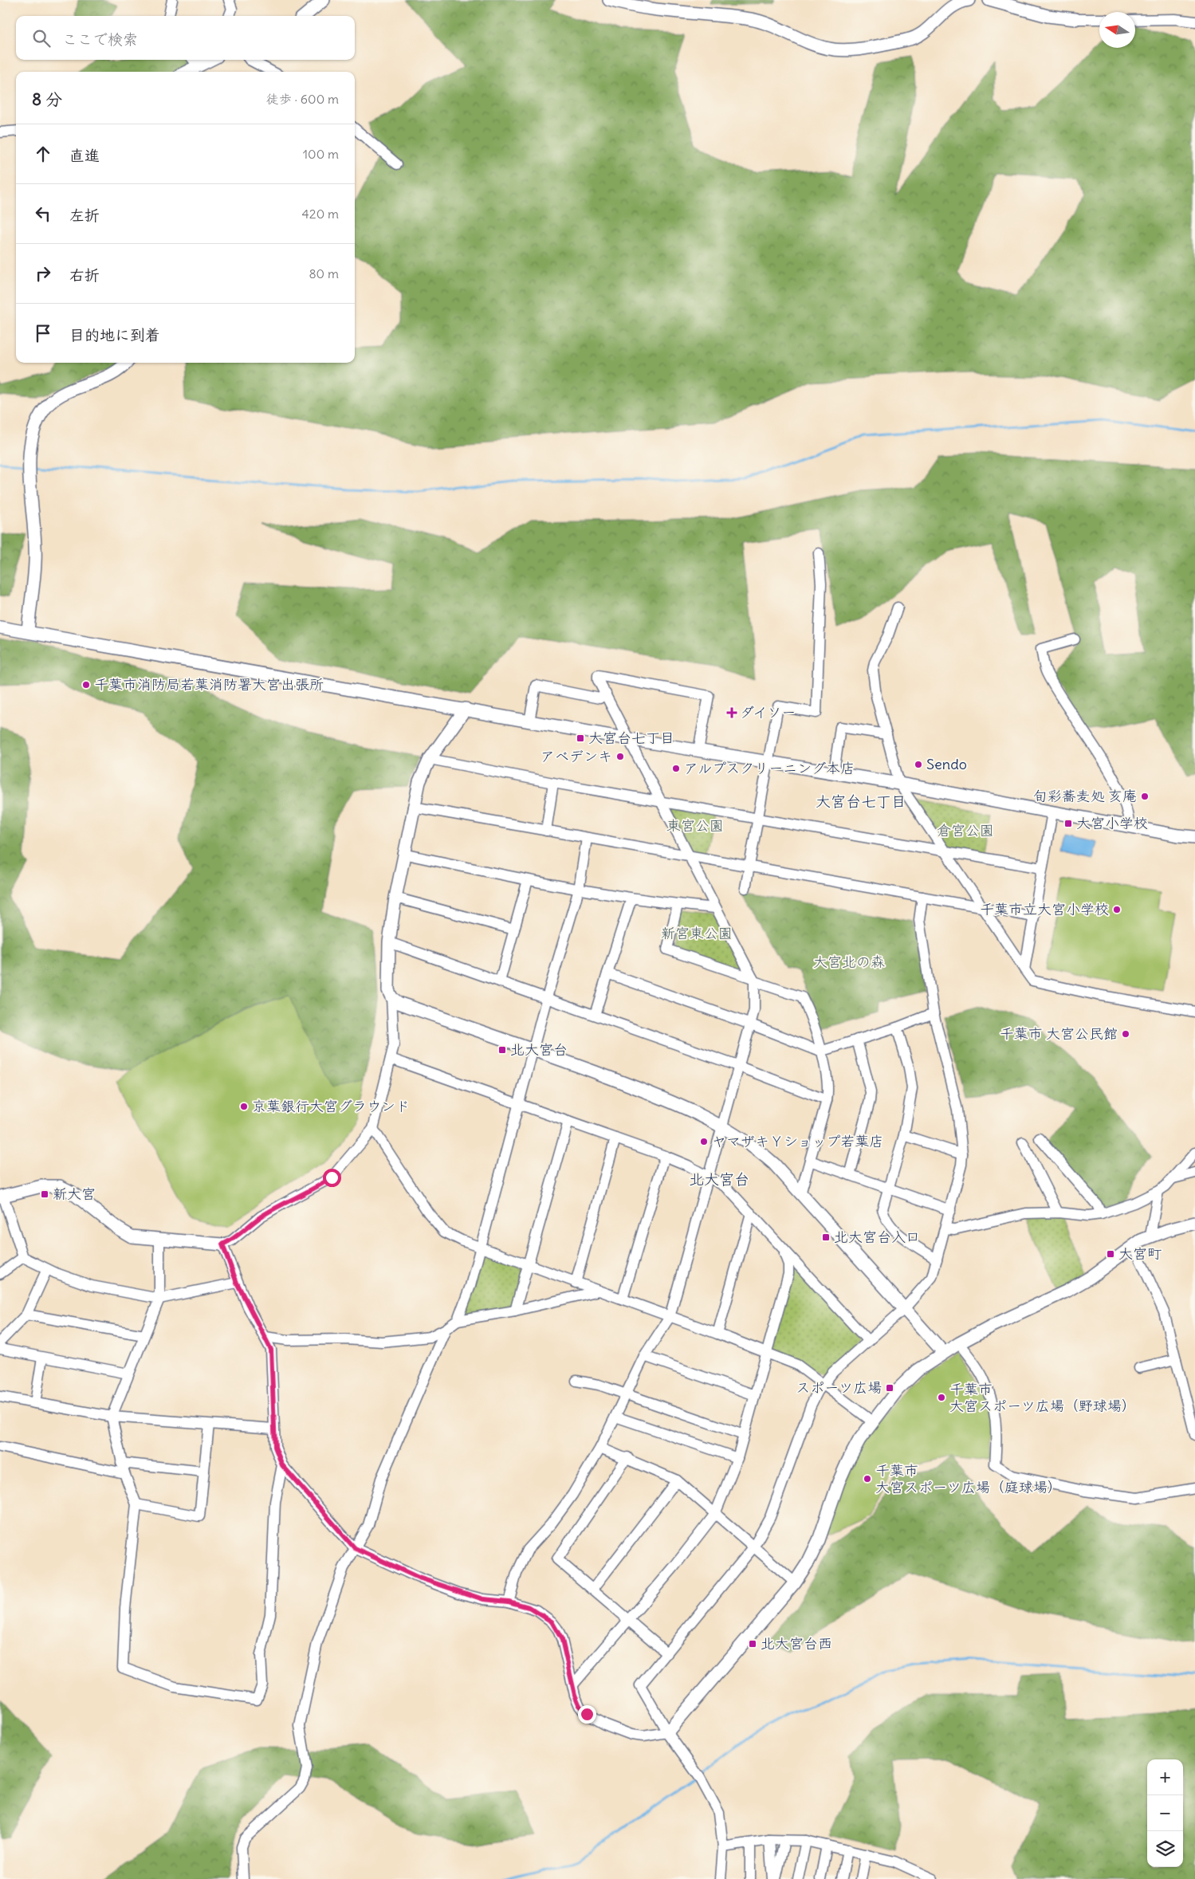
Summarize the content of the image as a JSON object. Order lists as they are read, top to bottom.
{
  "districts": ["大宮台七丁目", "北大宮台"],
  "parks": [
    "東宮公園",
    "倉宮公園",
    "新宮東公園",
    "大宮北の森"
  ],
  "places": {
    "other": [
      "千葉市消防局若葉消防署大宮出張所",
      "アベデンキ",
      "Sendo",
      "アルプスクリーニング本店",
      "旬彩蕎麦処 亥庵",
      "千葉市立大宮小学校",
      "千葉市 大宮公民館",
      "京葉銀行大宮グラウンド",
      "ヤマザキＹショップ若葉店",
      "千葉市 大宮スポーツ広場（野球場）",
      "千葉市 大宮スポーツ広場（庭球場）"
    ],
    "health": ["ダイソー"],
    "transit": [
      "大宮台七丁目",
      "大宮小学校",
      "北大宮台",
      "新大宮",
      "北大宮台入口",
      "大宮町",
      "スポーツ広場",
      "北大宮台西"
    ]
  },
  "north": "left",
  "page": {
    "search": "ここで検索",
    "heading": ["8 分", "徒歩 · 600 m"],
    "list": [
      ["直進", "100 m"],
      ["左折", "420 m"],
      ["右折", "80 m"],
      "目的地に到着"
    ],
    "map_buttons": ["+", "−"]
  }
}
